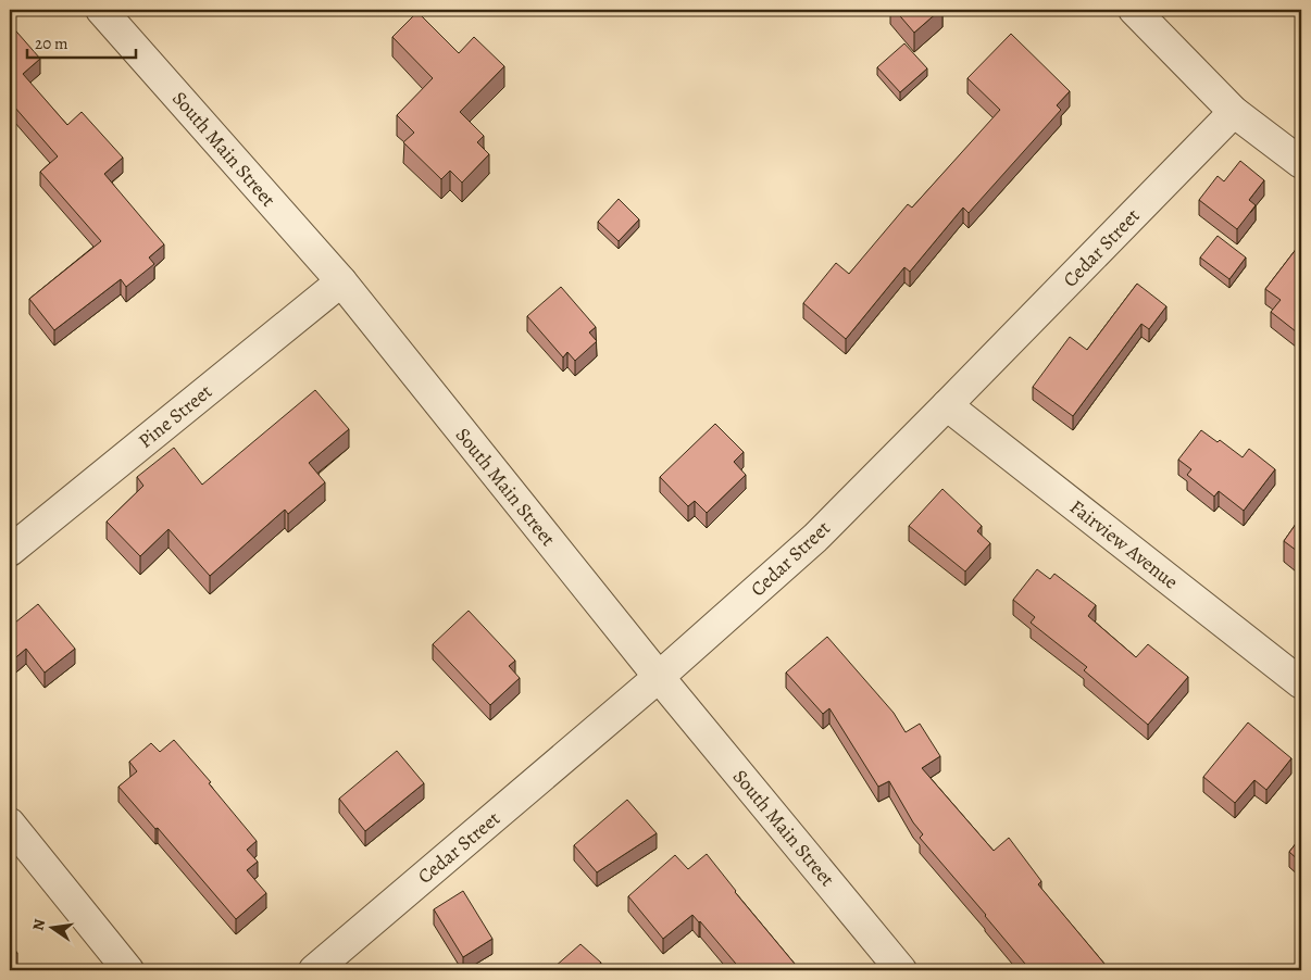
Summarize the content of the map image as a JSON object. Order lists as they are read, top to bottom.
{
  "streets": {
    "street": [
      "South Main Street",
      "Cedar Street",
      "Pine Street",
      "Fairview Avenue"
    ]
  },
  "crossings": [
    ["South Main Street", "Cedar Street"],
    ["South Main Street", "Pine Street"],
    ["Cedar Street", "Fairview Avenue"]
  ],
  "scale_bar": "20 m",
  "north": "left"
}
